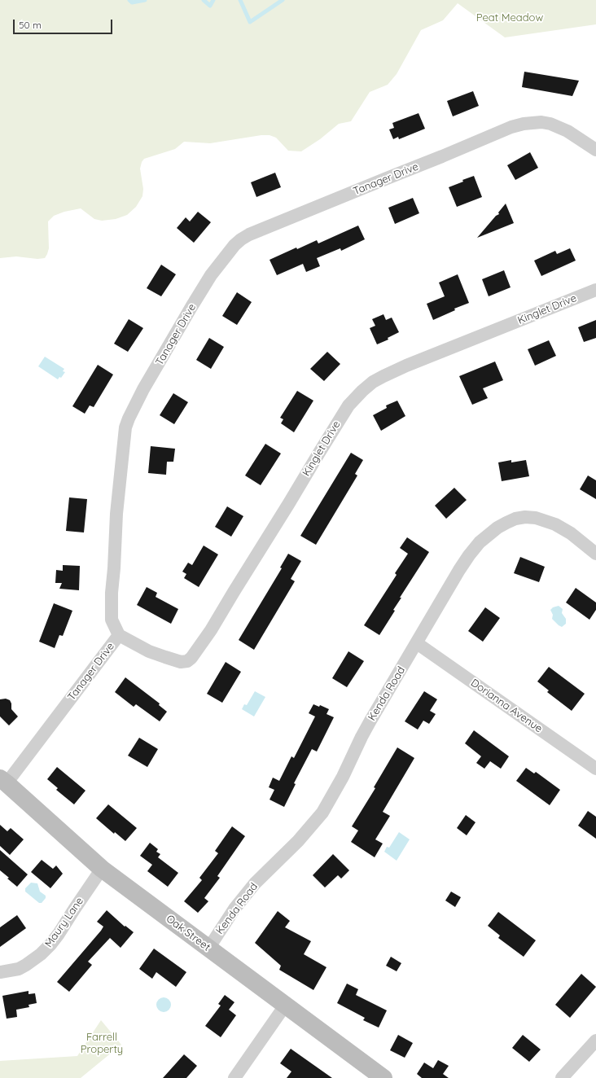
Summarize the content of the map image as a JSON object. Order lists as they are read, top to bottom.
{
  "streets": {
    "street": [
      "Tanager Drive",
      "Kinglet Drive",
      "Kenda Road",
      "Dorianna Avenue",
      "Maury Lane",
      "Oak Street"
    ]
  },
  "crossings": [
    ["Tanager Drive", "Kinglet Drive"],
    ["Tanager Drive", "Oak Street"],
    ["Kenda Road", "Dorianna Avenue"],
    ["Kenda Road", "Oak Street"],
    ["Maury Lane", "Oak Street"]
  ],
  "parks": ["Peat Meadow", "Farrell Property"],
  "scale_bar": "50 m"
}
